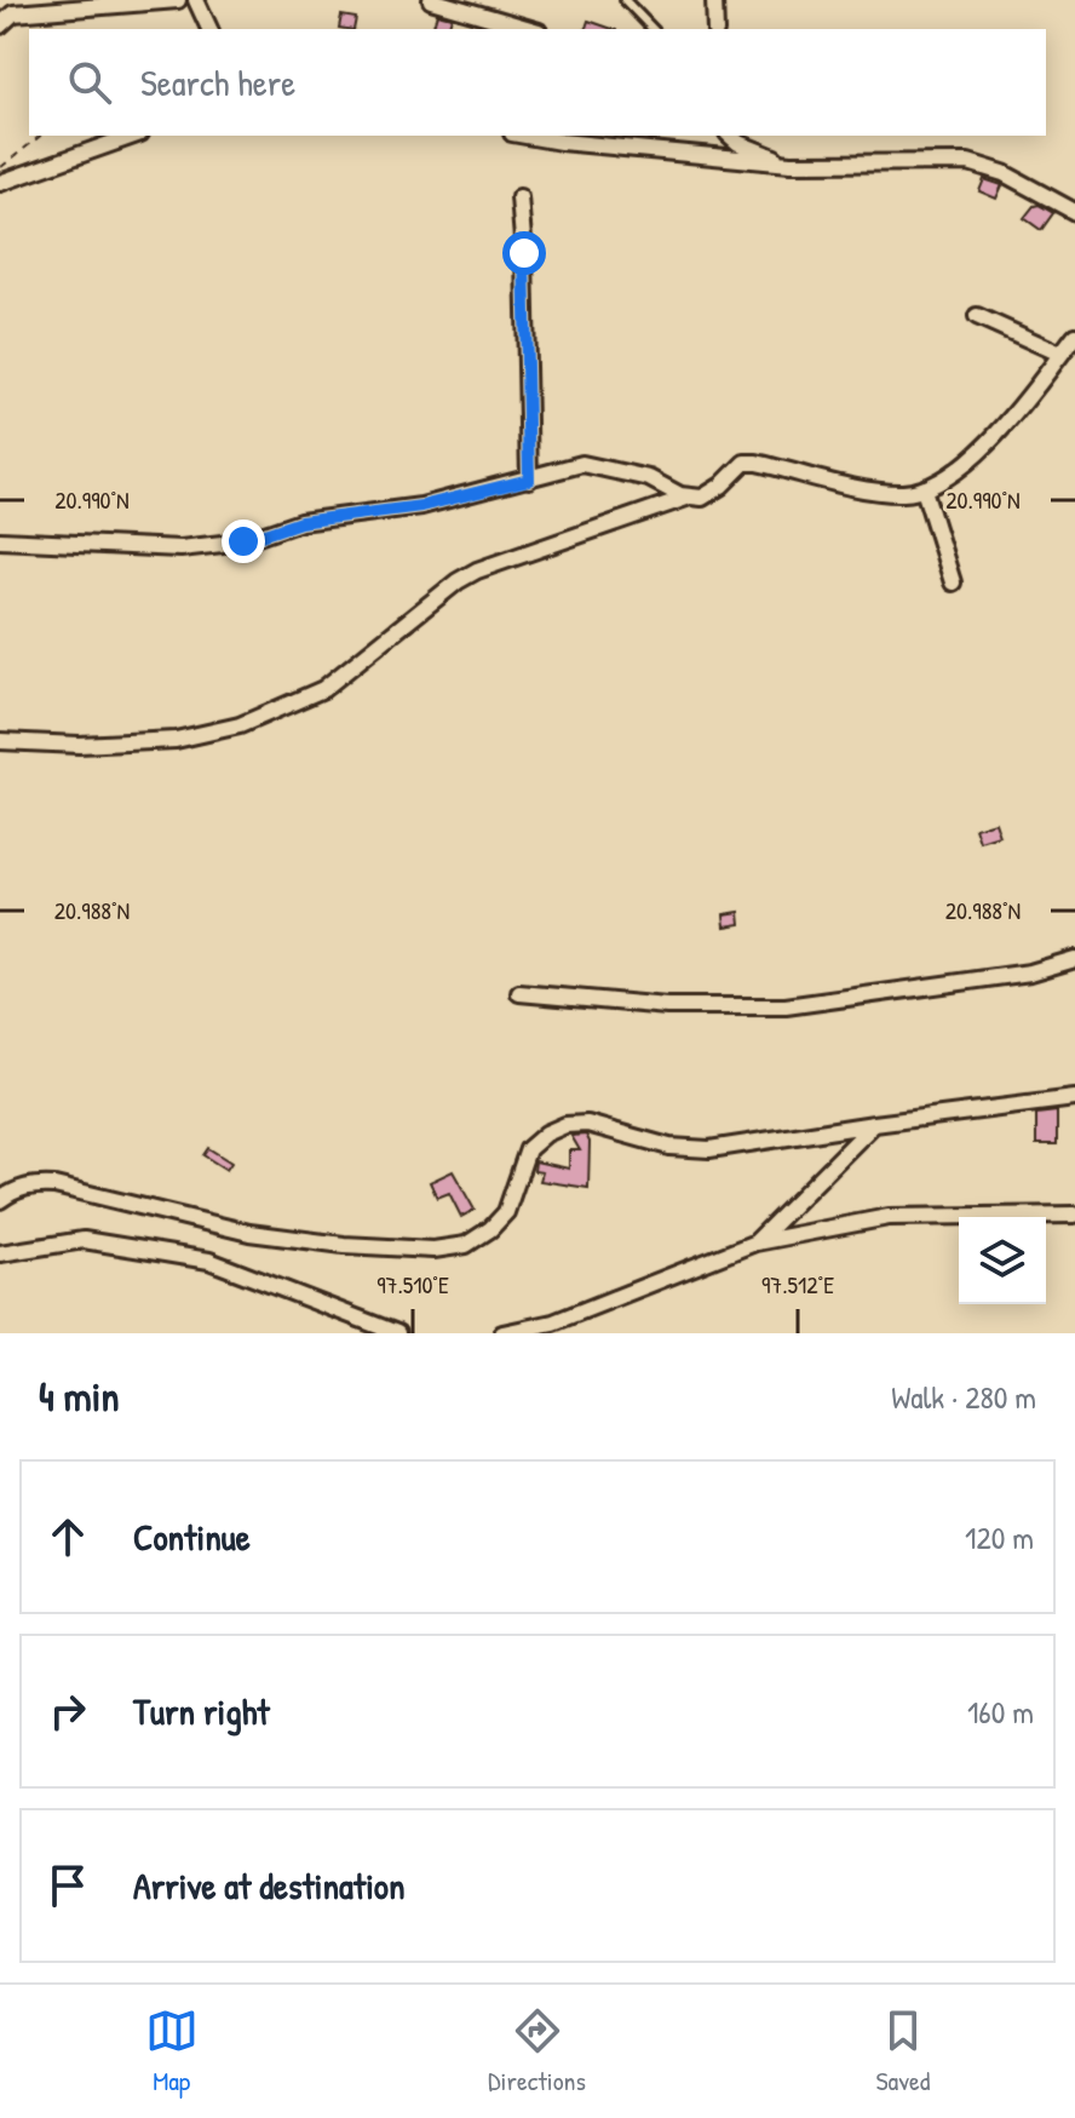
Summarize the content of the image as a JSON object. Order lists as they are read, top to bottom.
{
  "page": {
    "search": "Search here",
    "heading": ["4 min", "Walk · 280 m"],
    "list": [
      ["Continue", "120 m"],
      ["Turn right", "160 m"],
      "Arrive at destination"
    ],
    "nav": ["Map", "Directions", "Saved"]
  },
  "coordinates": [
    "20.990°N",
    "20.988°N",
    "97.510°E",
    "97.512°E"
  ]
}
